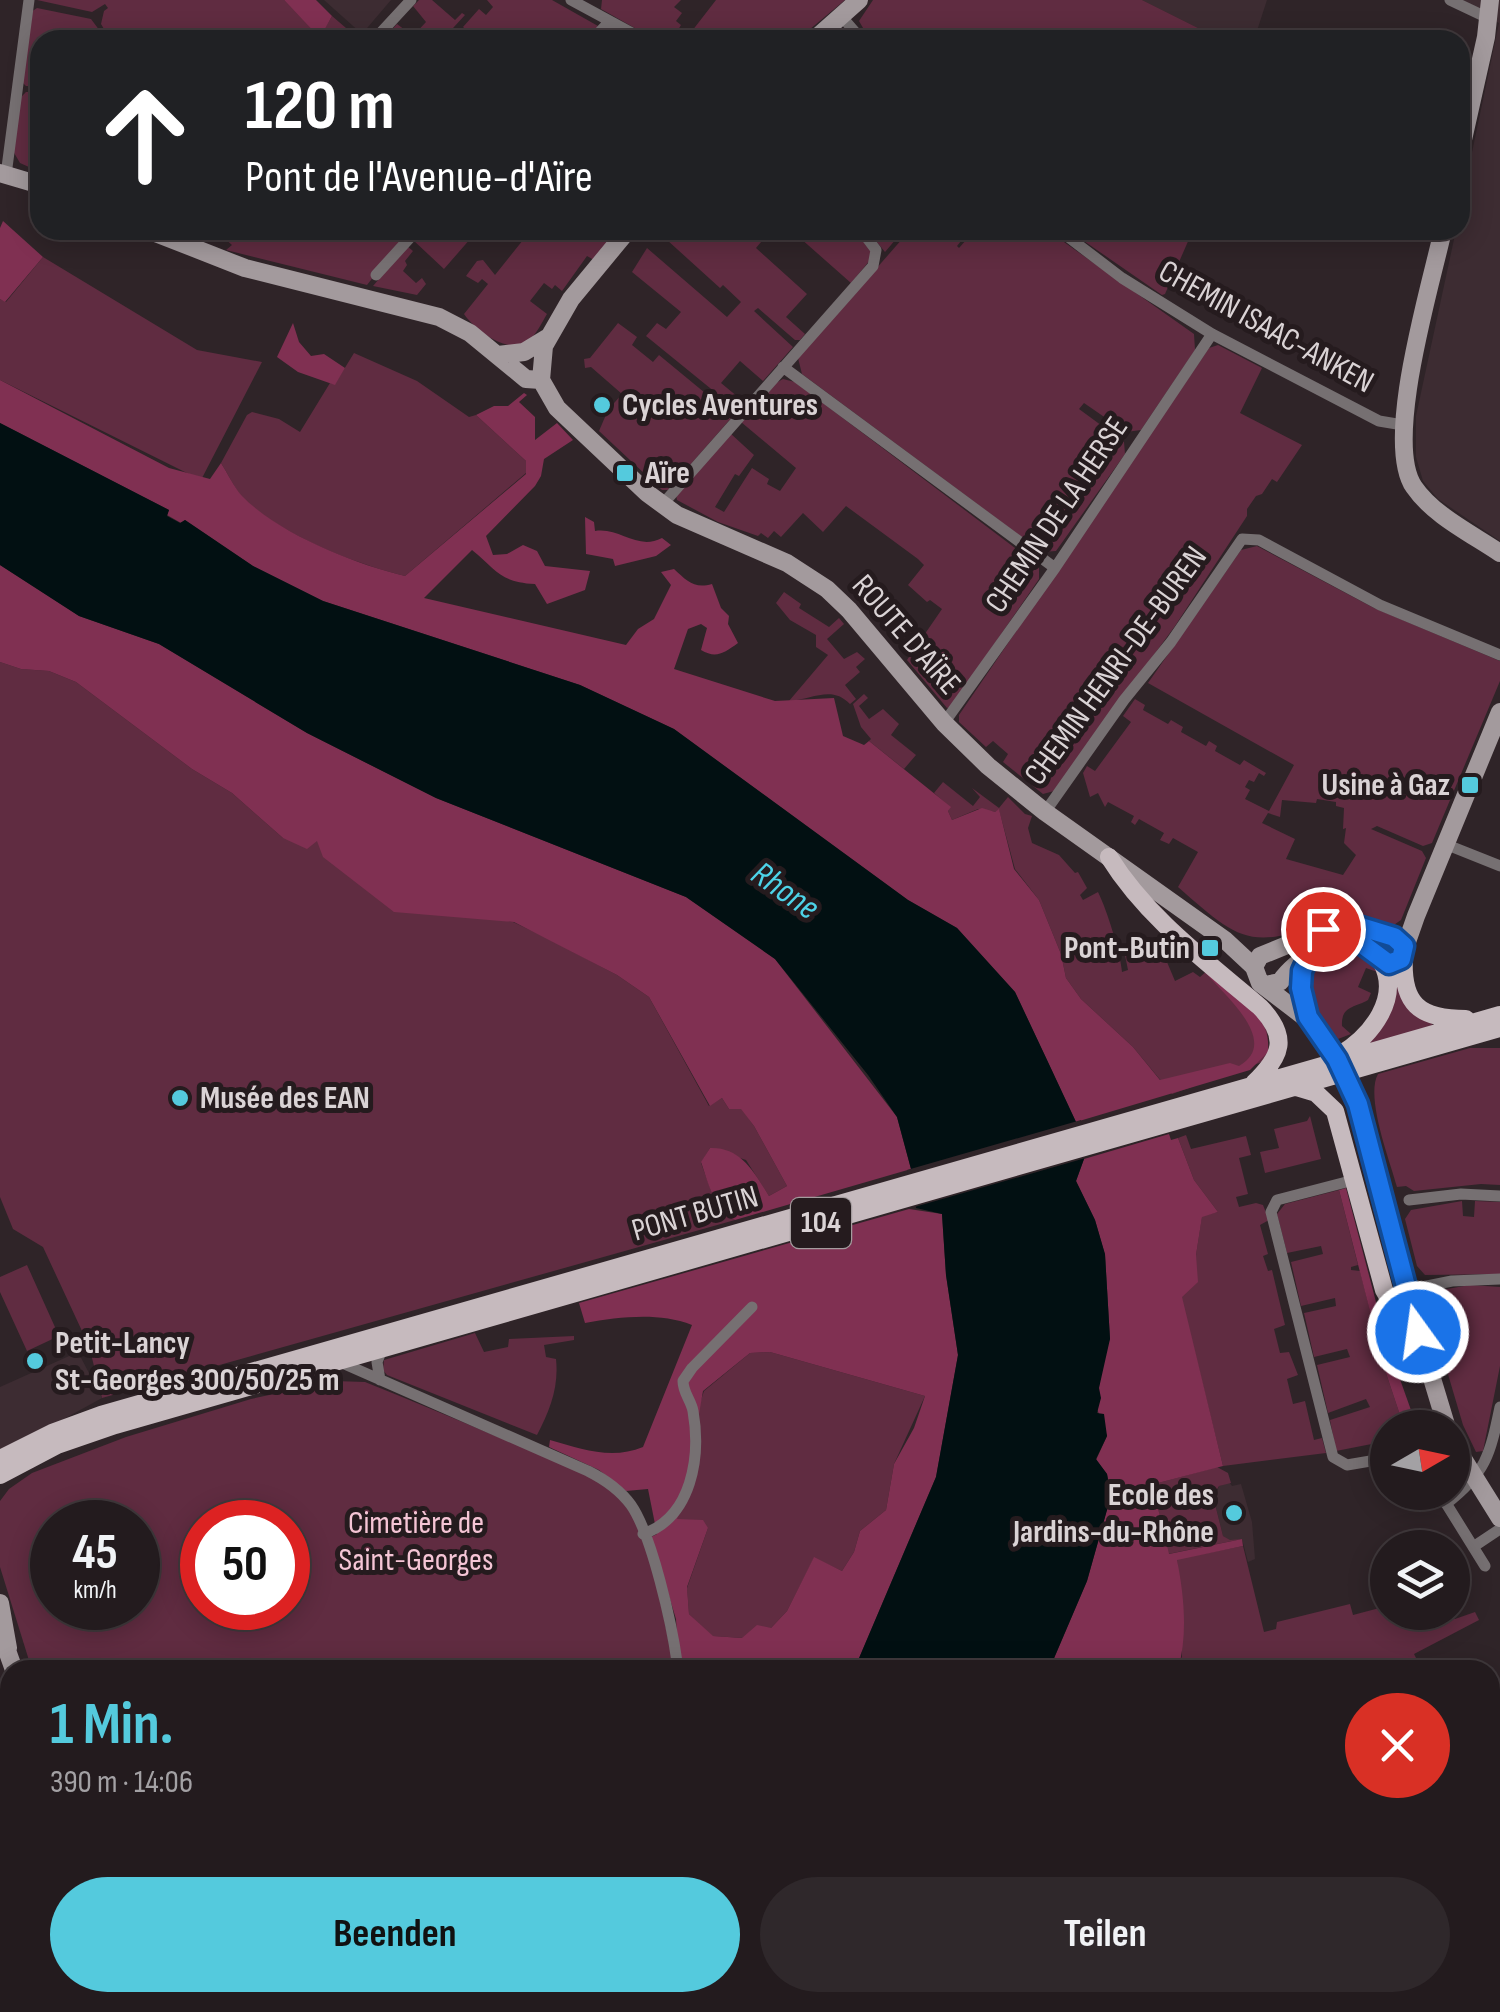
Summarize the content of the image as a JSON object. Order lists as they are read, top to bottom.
{
  "streets": {
    "main road": ["PONT BUTIN", "104"],
    "street": [
      "CHEMIN ISAAC-ANKEN",
      "CHEMIN DE LA HERSE",
      "ROUTE D'AÏRE",
      "CHEMIN HENRI-DE-BUREN"
    ]
  },
  "crossings": [
    ["CHEMIN ISAAC-ANKEN", "CHEMIN DE LA HERSE"],
    ["CHEMIN DE LA HERSE", "ROUTE D'AÏRE"],
    ["ROUTE D'AÏRE", "CHEMIN HENRI-DE-BUREN"],
    ["PONT BUTIN", "104"]
  ],
  "water": ["Rhone"],
  "parks": ["Cimetière de Saint-Georges"],
  "places": {
    "other": [
      "Cycles Aventures",
      "Musée des EAN",
      "Petit-Lancy St-Georges 300/50/25 m",
      "Ecole des Jardins-du-Rhône"
    ],
    "transit": ["Aïre", "Usine à Gaz", "Pont-Butin"]
  },
  "north": "right",
  "page": {
    "turn": ["120 m", "Pont de l'Avenue-d'Aïre"],
    "speed": "45 km/h",
    "limit": "50",
    "heading": ["1 Min.", "390 m · 14:06"],
    "buttons": ["Beenden", "Teilen"]
  }
}
